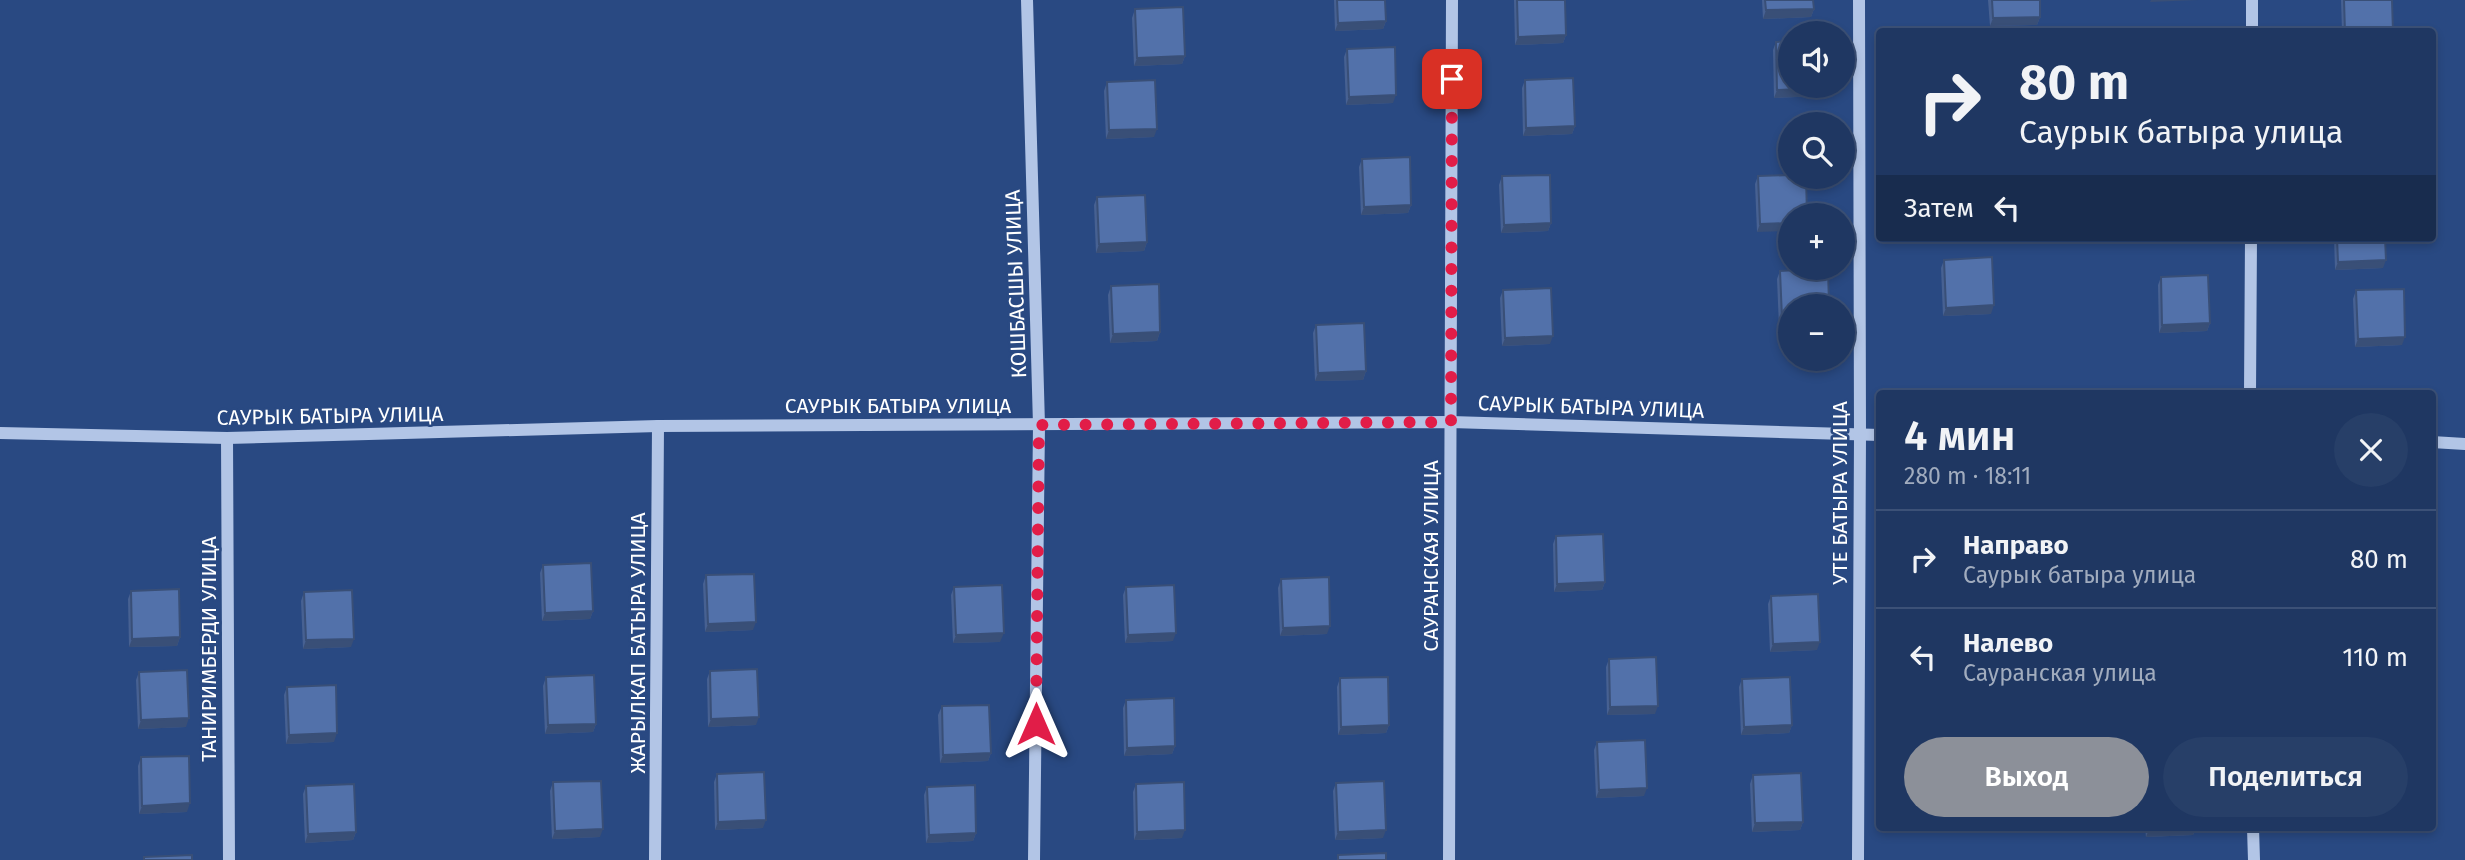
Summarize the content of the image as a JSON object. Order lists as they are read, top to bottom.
{
  "streets": {
    "street": [
      "КОШБАСШЫ УЛИЦА",
      "САУРЫК БАТЫРА УЛИЦА",
      "УТЕ БАТЫРА УЛИЦА",
      "САУРАНСКАЯ УЛИЦА",
      "ЖАРЫЛКАП БАТЫРА УЛИЦА",
      "ТАНИРИМБЕРДИ УЛИЦА"
    ]
  },
  "crossings": [
    ["КОШБАСШЫ УЛИЦА", "САУРЫК БАТЫРА УЛИЦА"],
    ["САУРЫК БАТЫРА УЛИЦА", "УТЕ БАТЫРА УЛИЦА"],
    ["САУРЫК БАТЫРА УЛИЦА", "САУРАНСКАЯ УЛИЦА"],
    ["САУРЫК БАТЫРА УЛИЦА", "ЖАРЫЛКАП БАТЫРА УЛИЦА"],
    ["САУРЫК БАТЫРА УЛИЦА", "ТАНИРИМБЕРДИ УЛИЦА"]
  ],
  "page": {
    "map_buttons": ["+", "−"],
    "turn": ["80 m", "Саурык батыра улица"],
    "then": "Затем",
    "heading": ["4 мин", "280 m · 18:11"],
    "list": [
      {
        "name": "Направо",
        "note": "Саурык батыра улица",
        "value": "80 m"
      },
      {
        "name": "Налево",
        "note": "Сауранская улица",
        "value": "110 m"
      }
    ],
    "buttons": ["Выход", "Поделиться"]
  }
}
